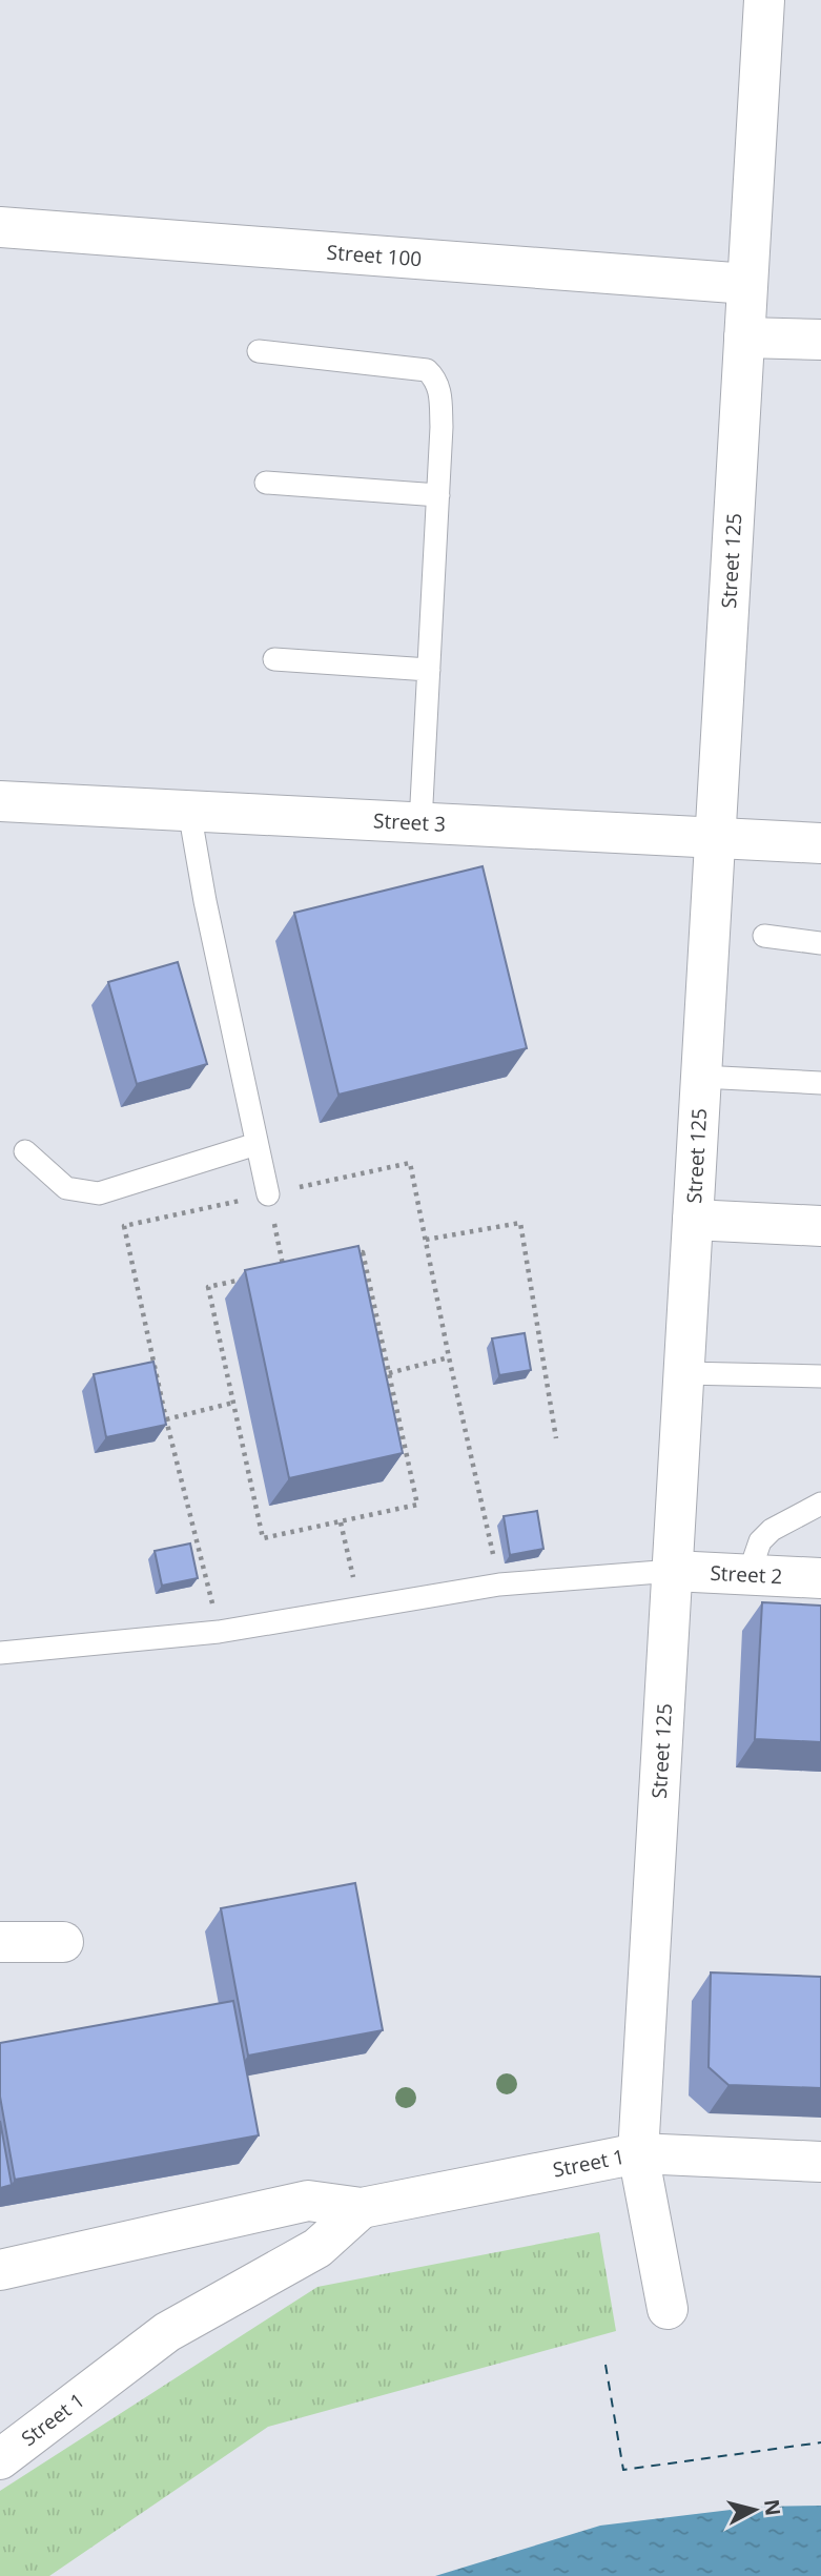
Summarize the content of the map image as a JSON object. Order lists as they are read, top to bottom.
{
  "streets": {
    "street": [
      "Street 100",
      "Street 125",
      "Street 3",
      "Street 2",
      "Street 1"
    ]
  },
  "crossings": [
    ["Street 100", "Street 125"],
    ["Street 125", "Street 3"],
    ["Street 125", "Street 2"],
    ["Street 125", "Street 1"]
  ],
  "north": "right"
}
